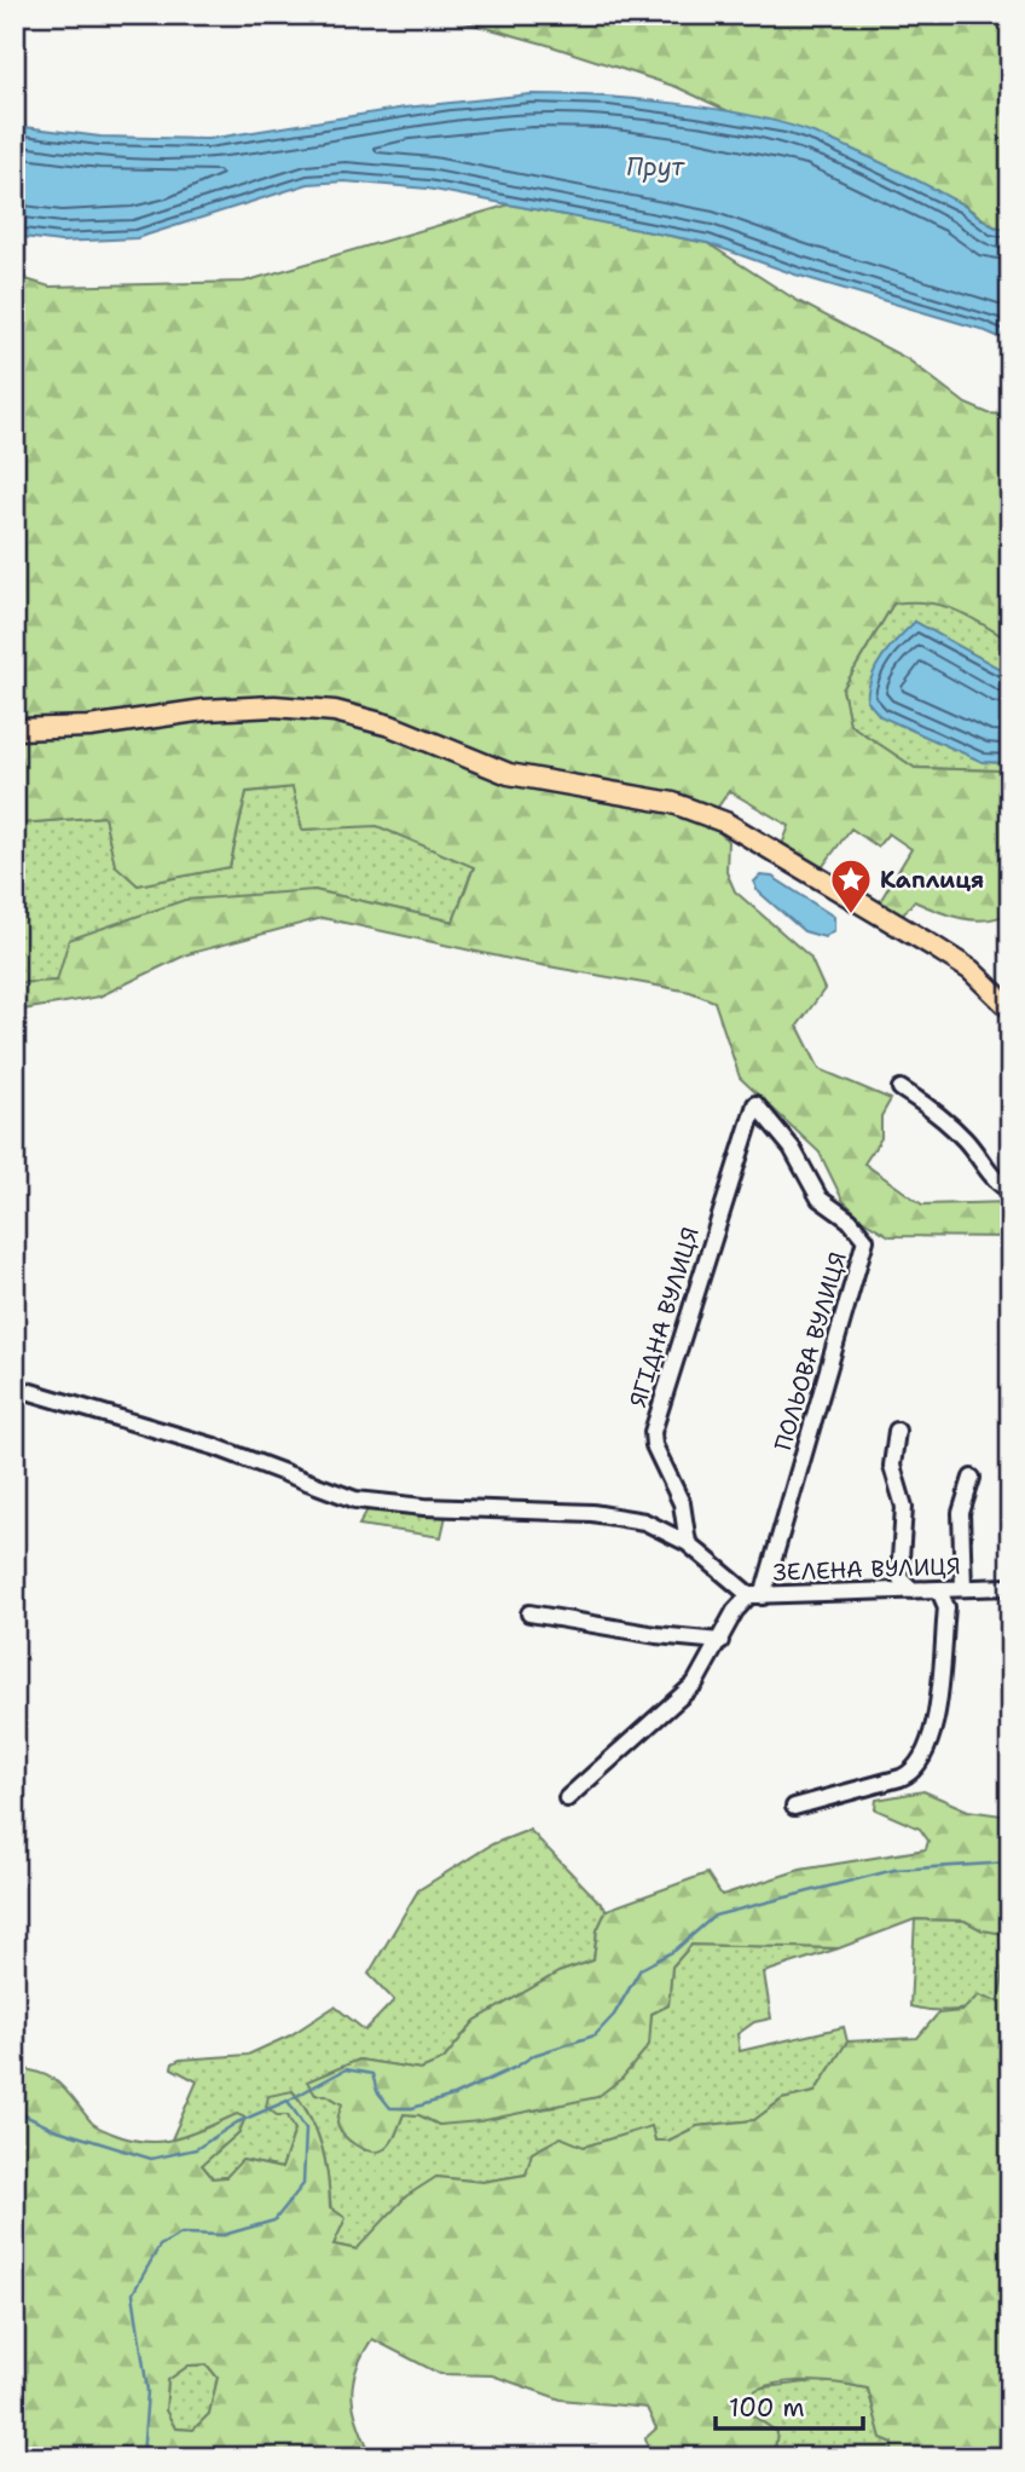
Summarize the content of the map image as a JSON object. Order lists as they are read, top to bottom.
{
  "streets": {
    "street": ["ЯГІДНА ВУЛИЦЯ", "ПОЛЬОВА ВУЛИЦЯ", "ЗЕЛЕНА ВУЛИЦЯ"]
  },
  "crossings": [
    ["ЯГІДНА ВУЛИЦЯ", "ПОЛЬОВА ВУЛИЦЯ"],
    ["ЯГІДНА ВУЛИЦЯ", "ЗЕЛЕНА ВУЛИЦЯ"],
    ["ПОЛЬОВА ВУЛИЦЯ", "ЗЕЛЕНА ВУЛИЦЯ"]
  ],
  "water": ["Прут"],
  "places": {
    "place": ["Каплиця"]
  },
  "scale_bar": "100 m"
}
